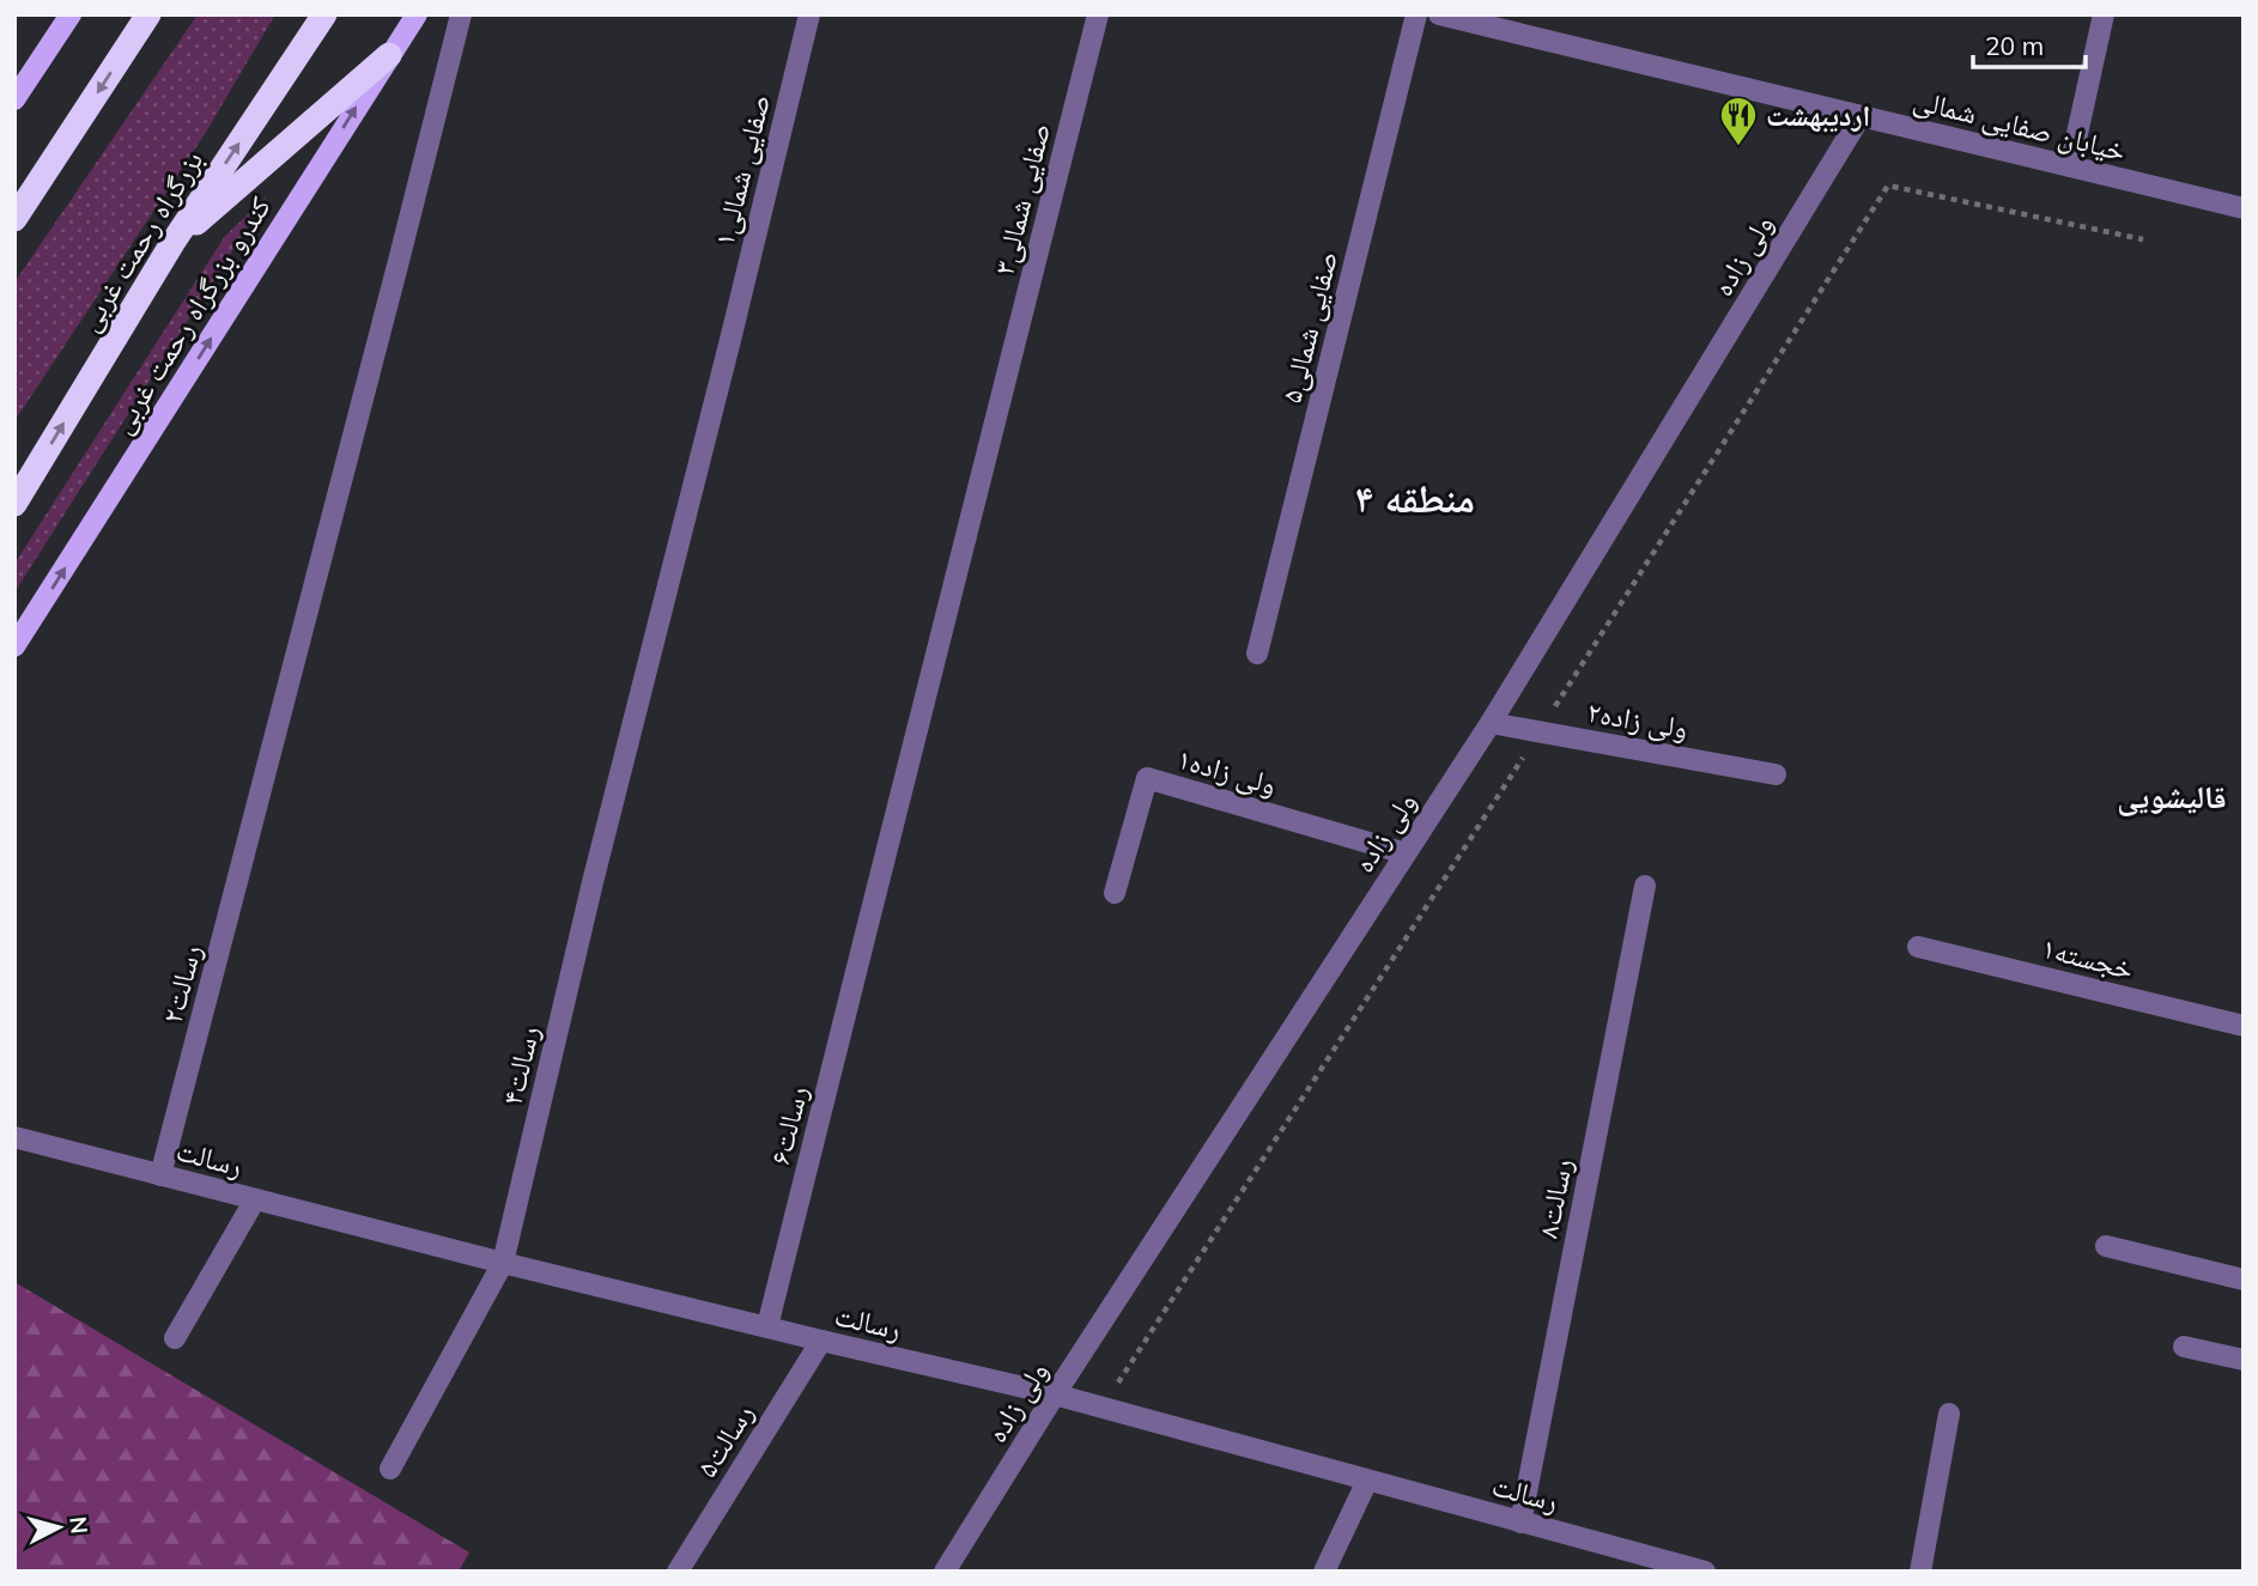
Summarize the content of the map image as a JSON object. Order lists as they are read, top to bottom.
{
  "streets": {
    "highway": ["بزرگراه رحمت غربی"],
    "main road": ["کندرو بزرگراه رحمت غربی"],
    "street": [
      "خیابان صفایی شمالی",
      "صفایی شمالی۱",
      "صفایی شمالی۳",
      "ولی زاده",
      "صفایی شمالی۵",
      "ولی زاده۲",
      "ولی زاده۱",
      "خجسته۱",
      "رسالت۲",
      "رسالت۴",
      "رسالت۶",
      "رسالت",
      "رسالت۸",
      "رسالت۵"
    ]
  },
  "crossings": [
    ["خیابان صفایی شمالی", "ولی زاده"],
    ["صفایی شمالی۱", "رسالت۴"],
    ["صفایی شمالی۳", "رسالت۶"],
    ["ولی زاده", "ولی زاده۲"],
    ["ولی زاده", "ولی زاده۱"],
    ["ولی زاده", "رسالت"],
    ["رسالت۲", "رسالت"],
    ["رسالت۴", "رسالت"],
    ["رسالت۶", "رسالت"],
    ["رسالت", "رسالت۸"],
    ["رسالت", "رسالت۵"]
  ],
  "one_way": ["کندرو بزرگراه رحمت غربی"],
  "districts": ["منطقه ۴", "قالیشویی"],
  "places": {
    "restaurant": ["اردیبهشت"]
  },
  "scale_bar": "20 m",
  "north": "right"
}
